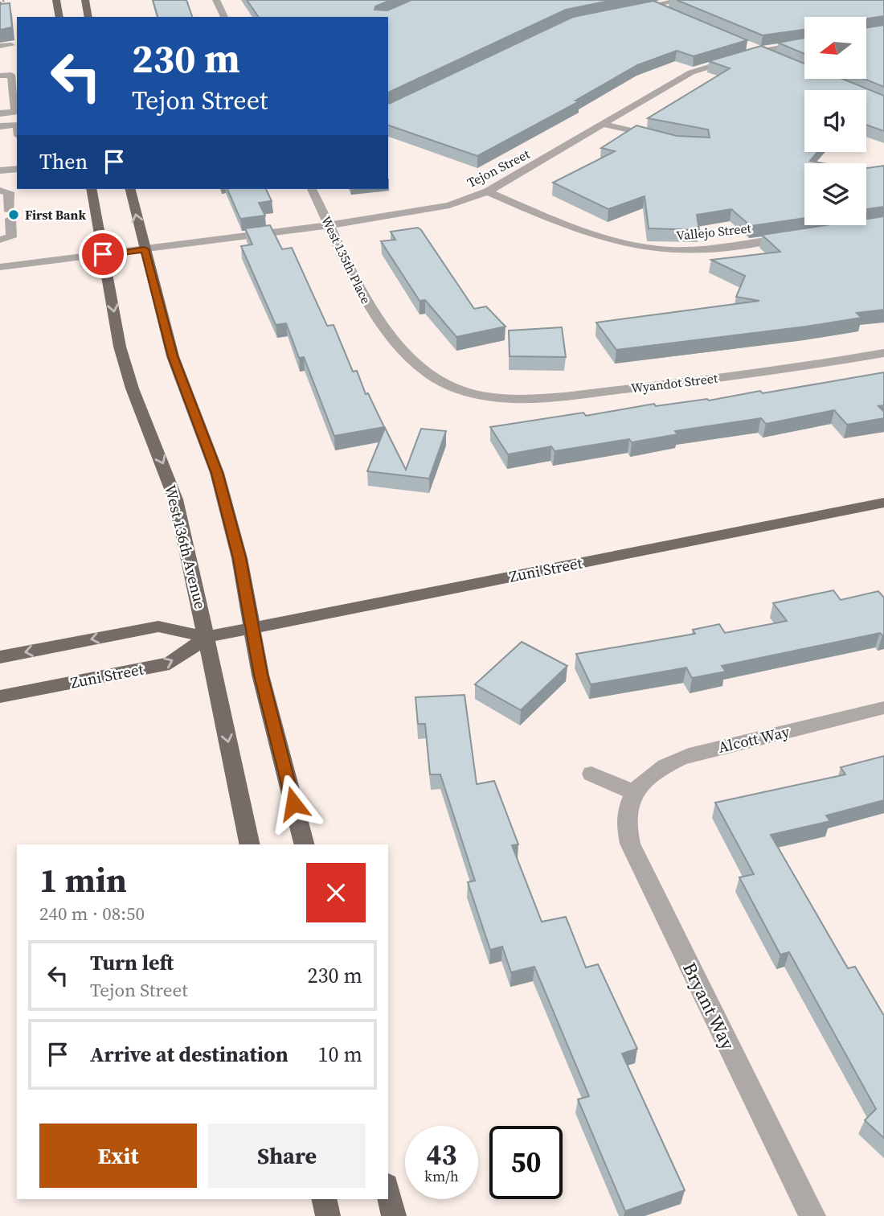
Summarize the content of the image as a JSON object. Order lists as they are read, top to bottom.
{
  "streets": {
    "main road": ["West 136th Avenue", "Zuni Street"],
    "street": [
      "Tejon Street",
      "Vallejo Street",
      "West 135th Place",
      "Wyandot Street",
      "Alcott Way",
      "Bryant Way"
    ]
  },
  "crossings": [
    ["Tejon Street", "Vallejo Street"],
    ["Tejon Street", "West 135th Place"],
    ["Tejon Street", "West 136th Avenue"],
    ["West 135th Place", "Wyandot Street"],
    ["West 136th Avenue", "Zuni Street"],
    ["Alcott Way", "Bryant Way"]
  ],
  "places": ["First Bank"],
  "north": "left",
  "page": {
    "turn": ["230 m", "Tejon Street"],
    "then": "Then",
    "heading": ["1 min", "240 m · 08:50"],
    "list": [
      {
        "name": "Turn left",
        "note": "Tejon Street",
        "value": "230 m"
      },
      {
        "name": "Arrive at destination",
        "value": "10 m"
      }
    ],
    "buttons": ["Exit", "Share"],
    "speed": "43 km/h",
    "limit": "50"
  }
}
